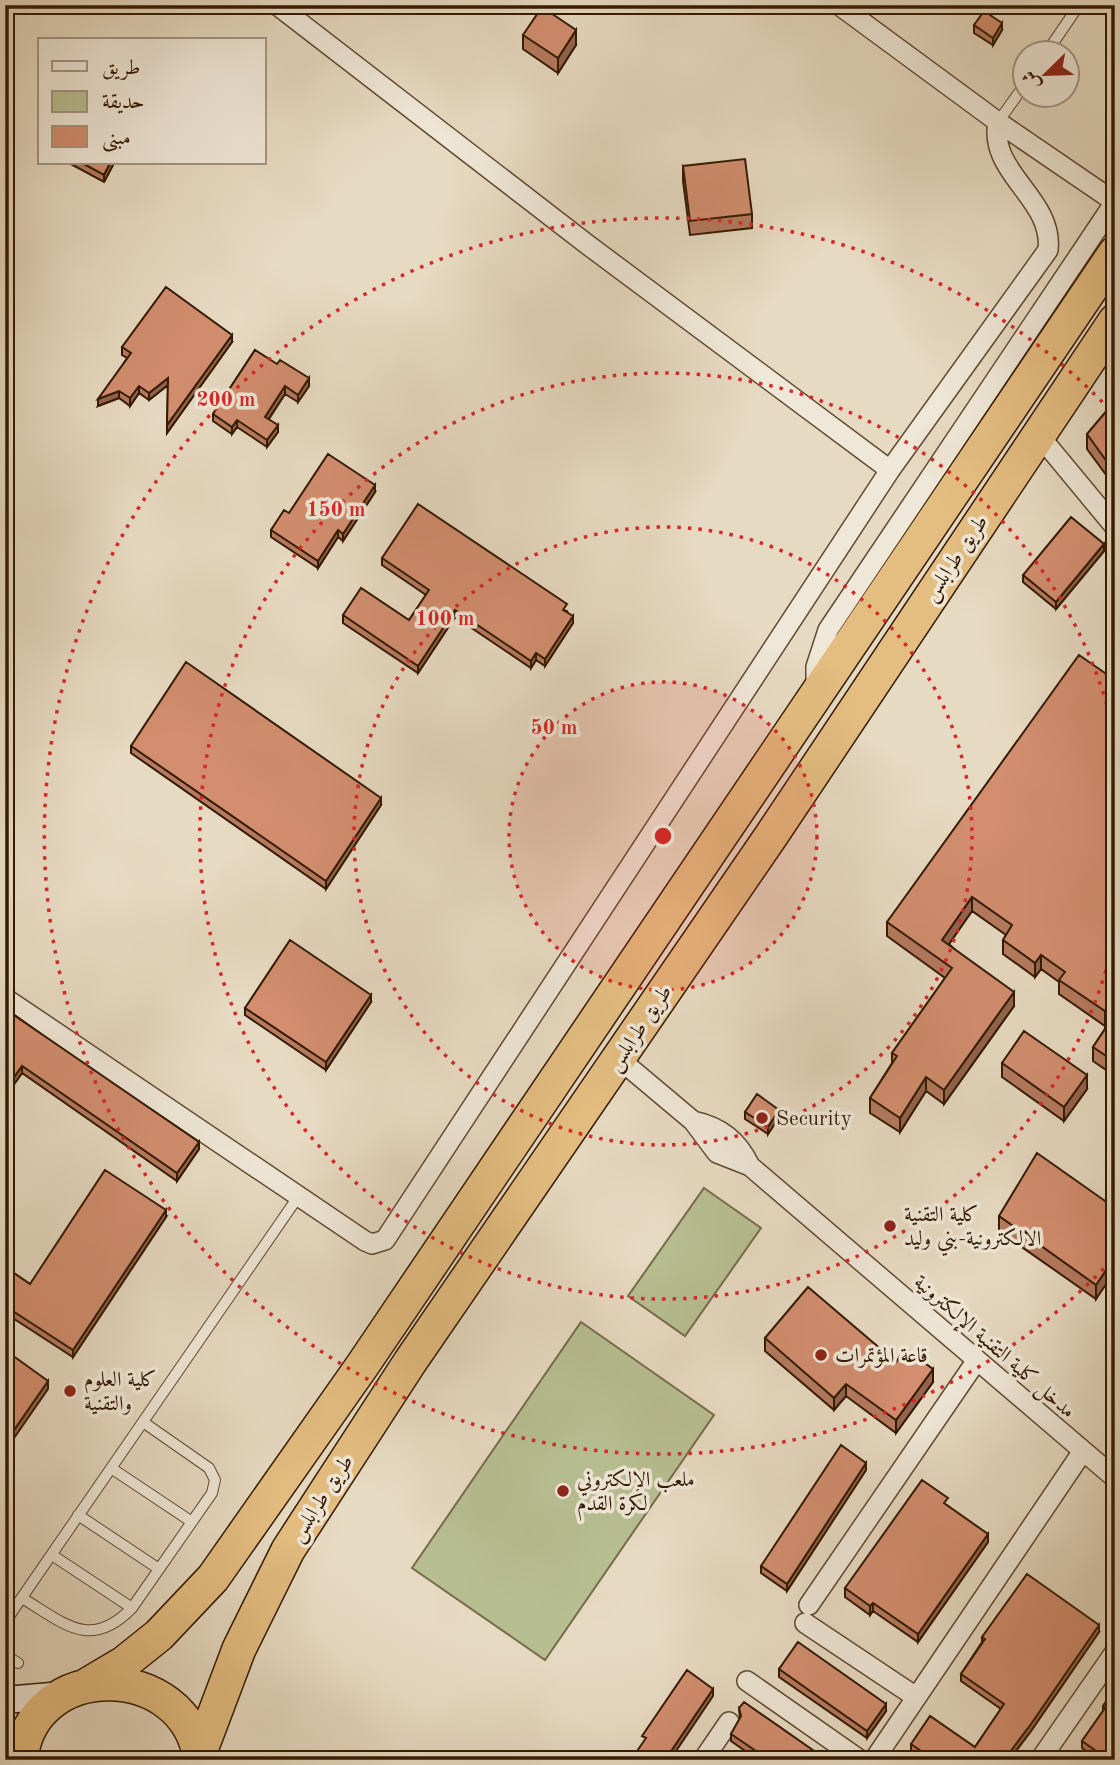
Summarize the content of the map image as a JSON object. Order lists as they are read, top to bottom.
{
  "streets": {
    "highway": ["طريق طرابلس"],
    "street": ["مدخل كلية التقنية الإلكترونية"]
  },
  "crossings": [
    ["طريق طرابلس", "مدخل كلية التقنية الإلكترونية"]
  ],
  "places": [
    "Security",
    "كلية التقنية الالكترونية-بني وليد",
    "قاعة المؤتمرات",
    "كلية العلوم والتقنية",
    "ملعب الإلكتروني لكرة القدم"
  ],
  "legend": ["طريق", "حديقة", "مبنى"],
  "north": "bottom left",
  "rings": [
    "200 m",
    "150 m",
    "100 m",
    "50 m"
  ]
}
